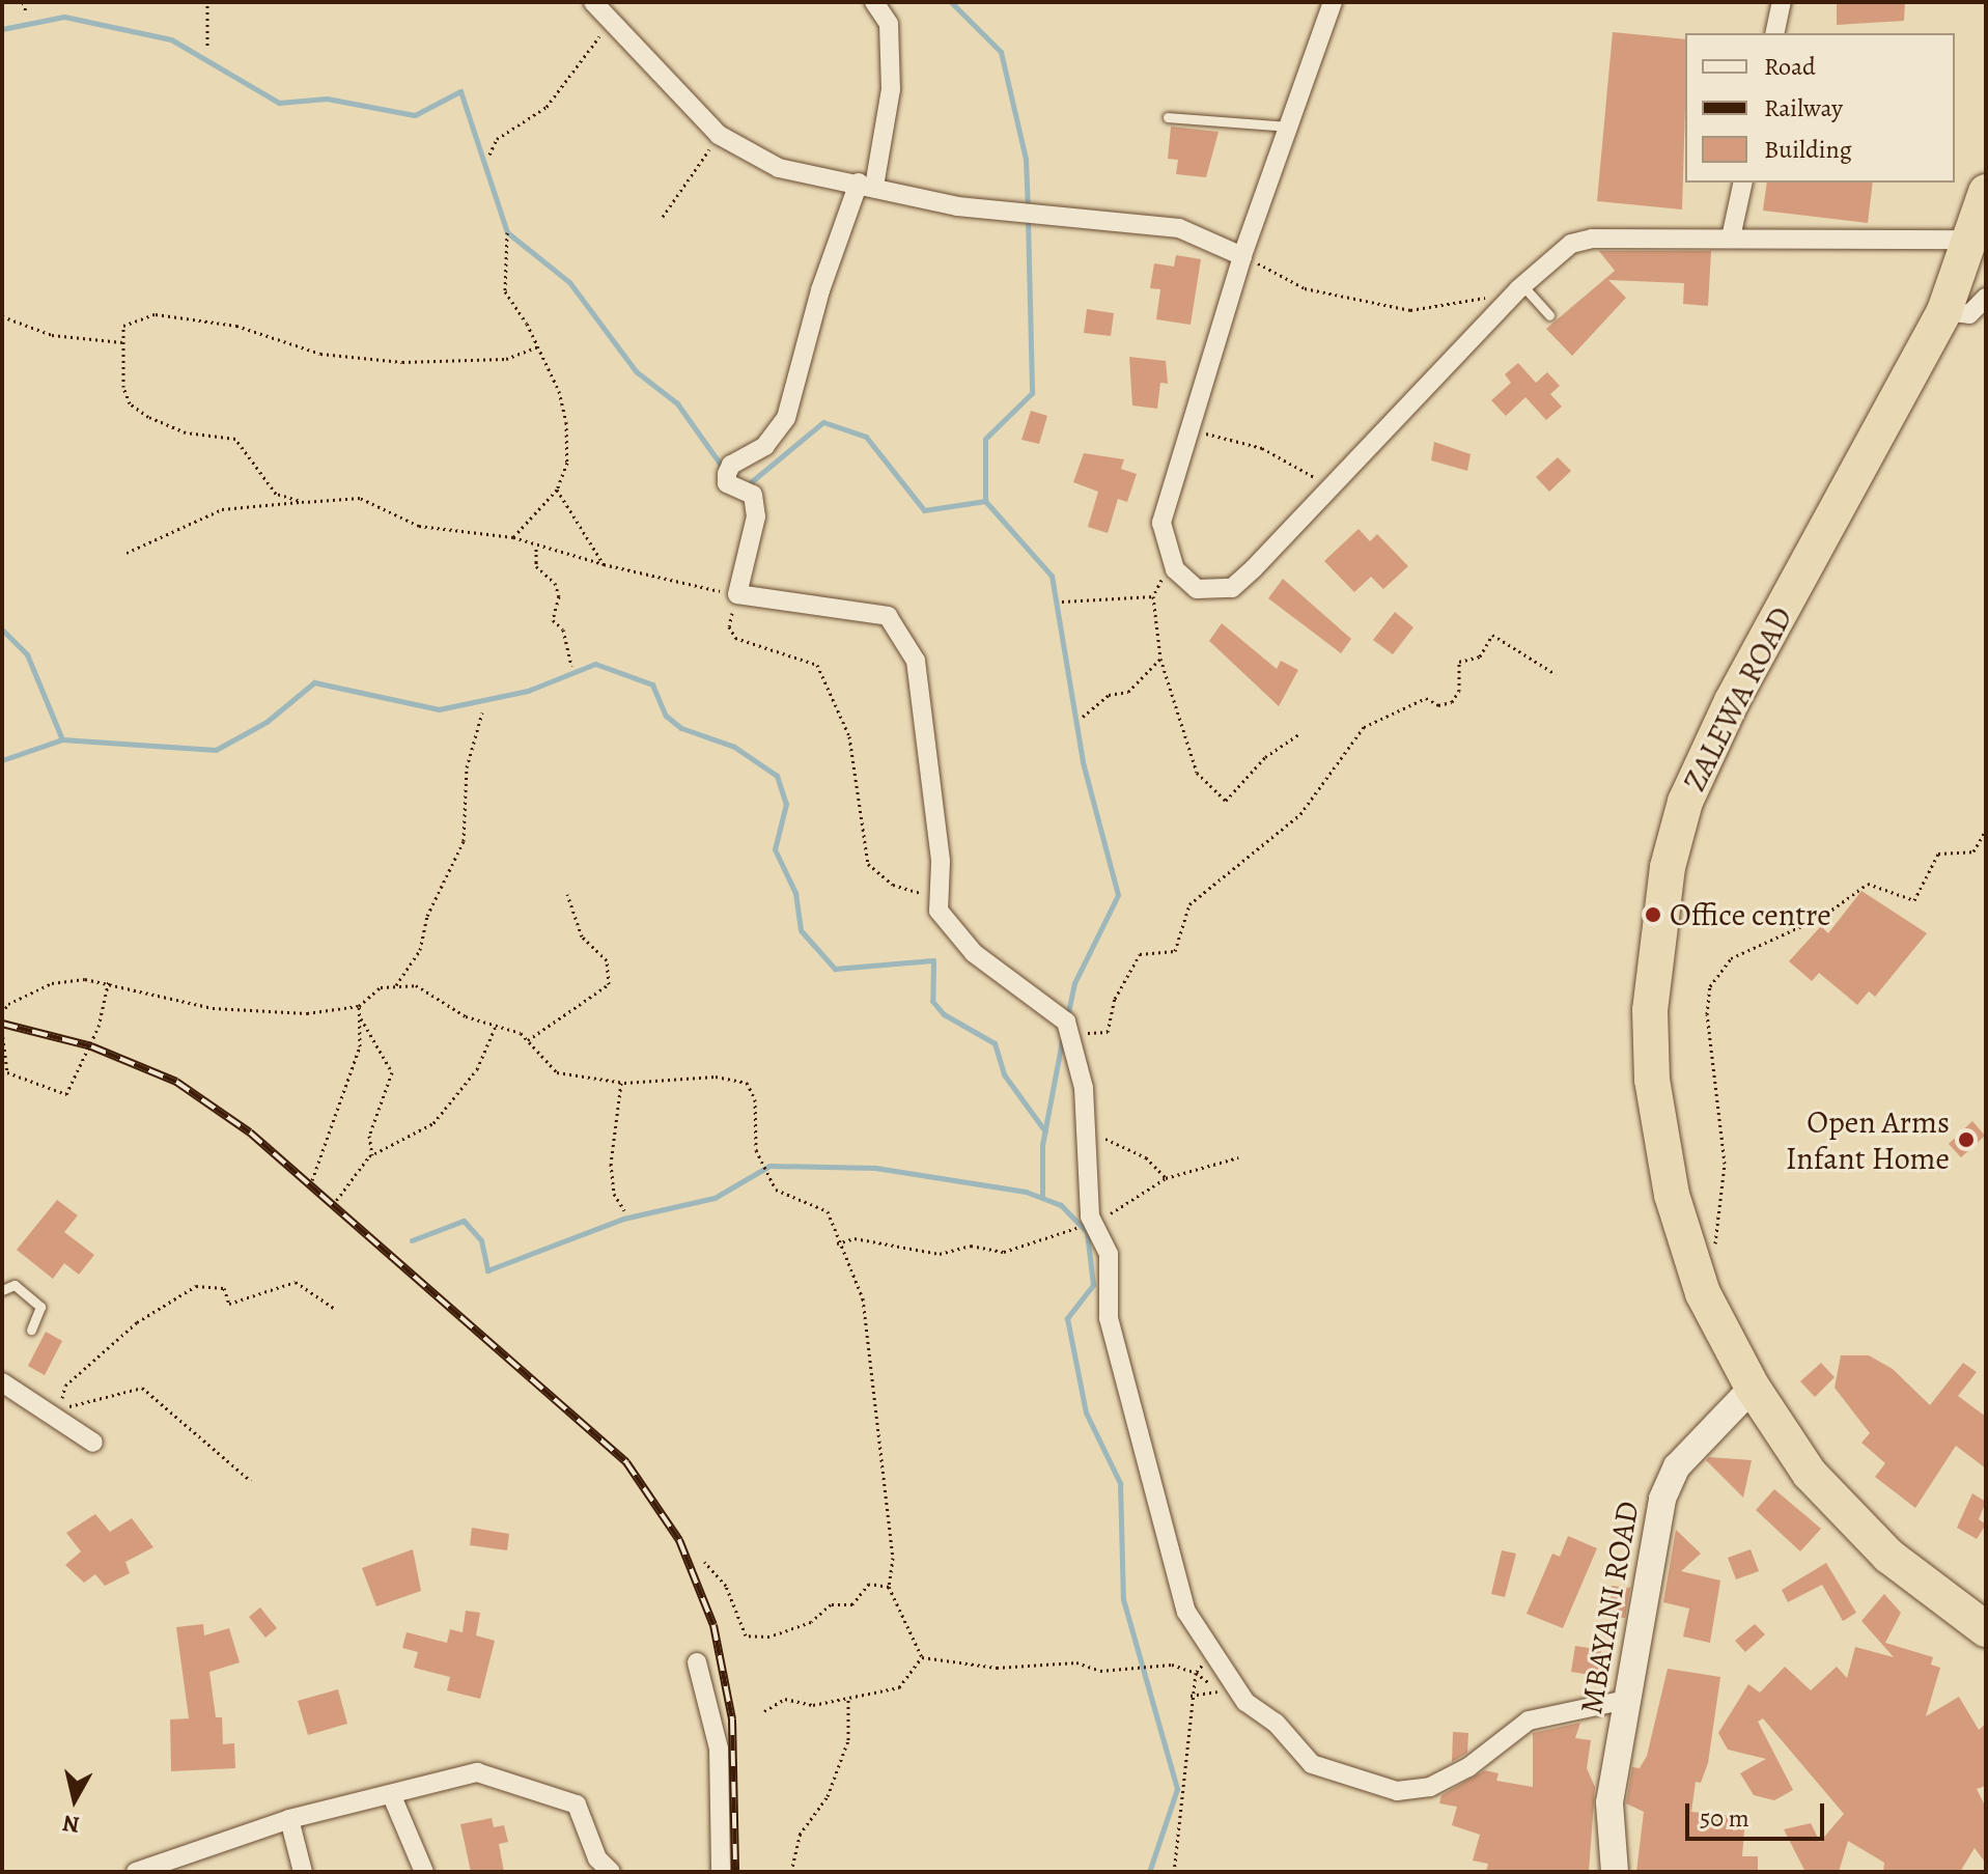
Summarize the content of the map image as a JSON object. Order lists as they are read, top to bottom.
{
  "streets": {
    "highway": ["ZALEWA ROAD"],
    "street": ["MBAYANI ROAD"]
  },
  "crossings": [
    ["ZALEWA ROAD", "MBAYANI ROAD"]
  ],
  "places": ["Office centre", "Open Arms Infant Home"],
  "legend": ["Road", "Railway", "Building"],
  "scale_bar": "50 m",
  "north": "bottom"
}
